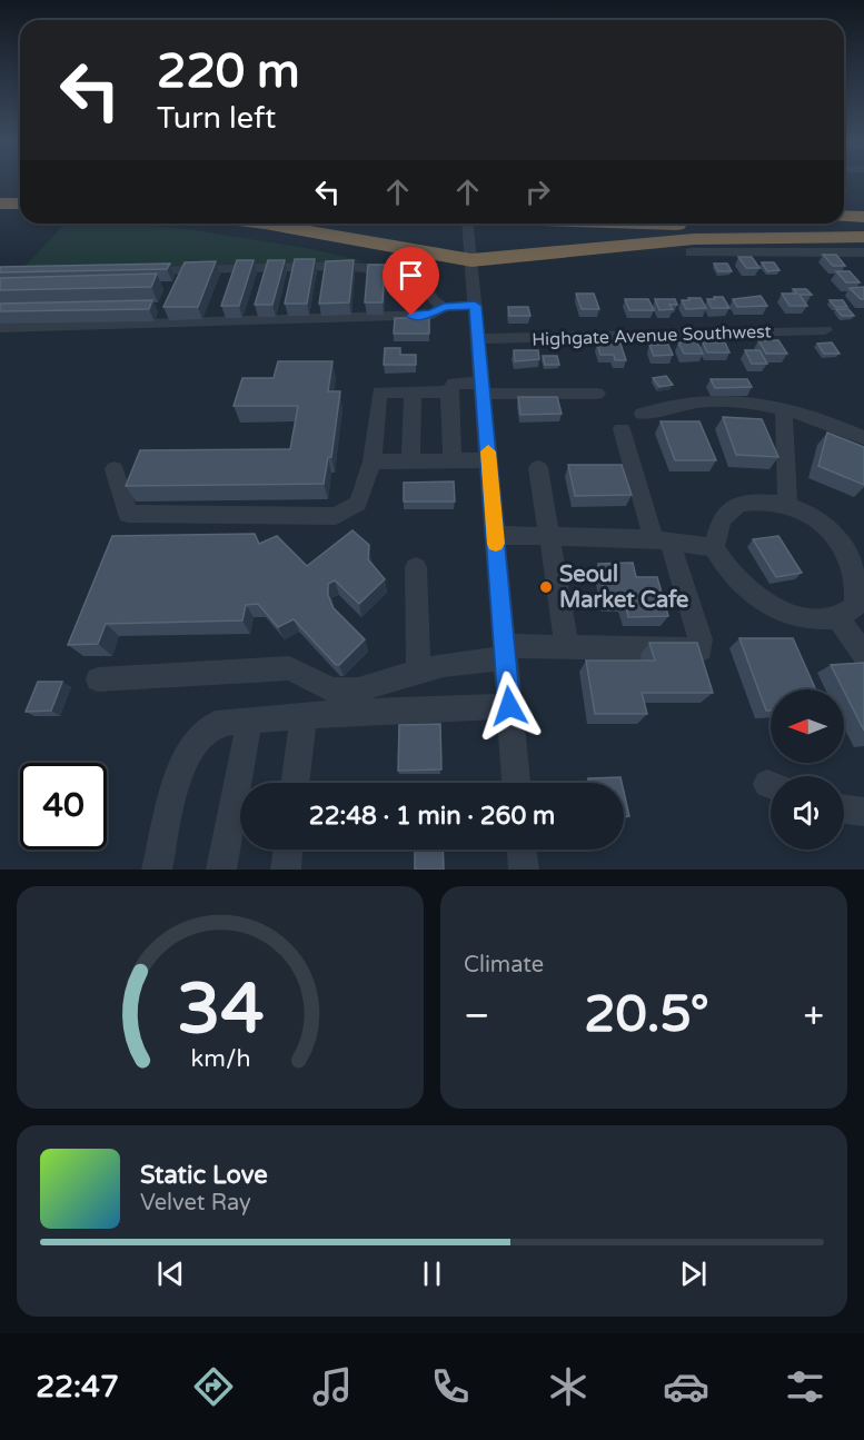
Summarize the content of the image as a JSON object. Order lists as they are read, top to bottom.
{
  "streets": {
    "street": ["Highgate Avenue Southwest"]
  },
  "places": ["Seoul Market Cafe"],
  "north": "left",
  "page": {
    "turn": ["220 m", "Turn left"],
    "limit": "40",
    "trip": "22:48 · 1 min · 260 m",
    "tile": "Climate",
    "heat": ["−", "20.5°", "+"],
    "song": ["Static Love", "Velvet Ray"],
    "tabs": "22:47",
    "gauge": ["34", "km/h"]
  }
}
